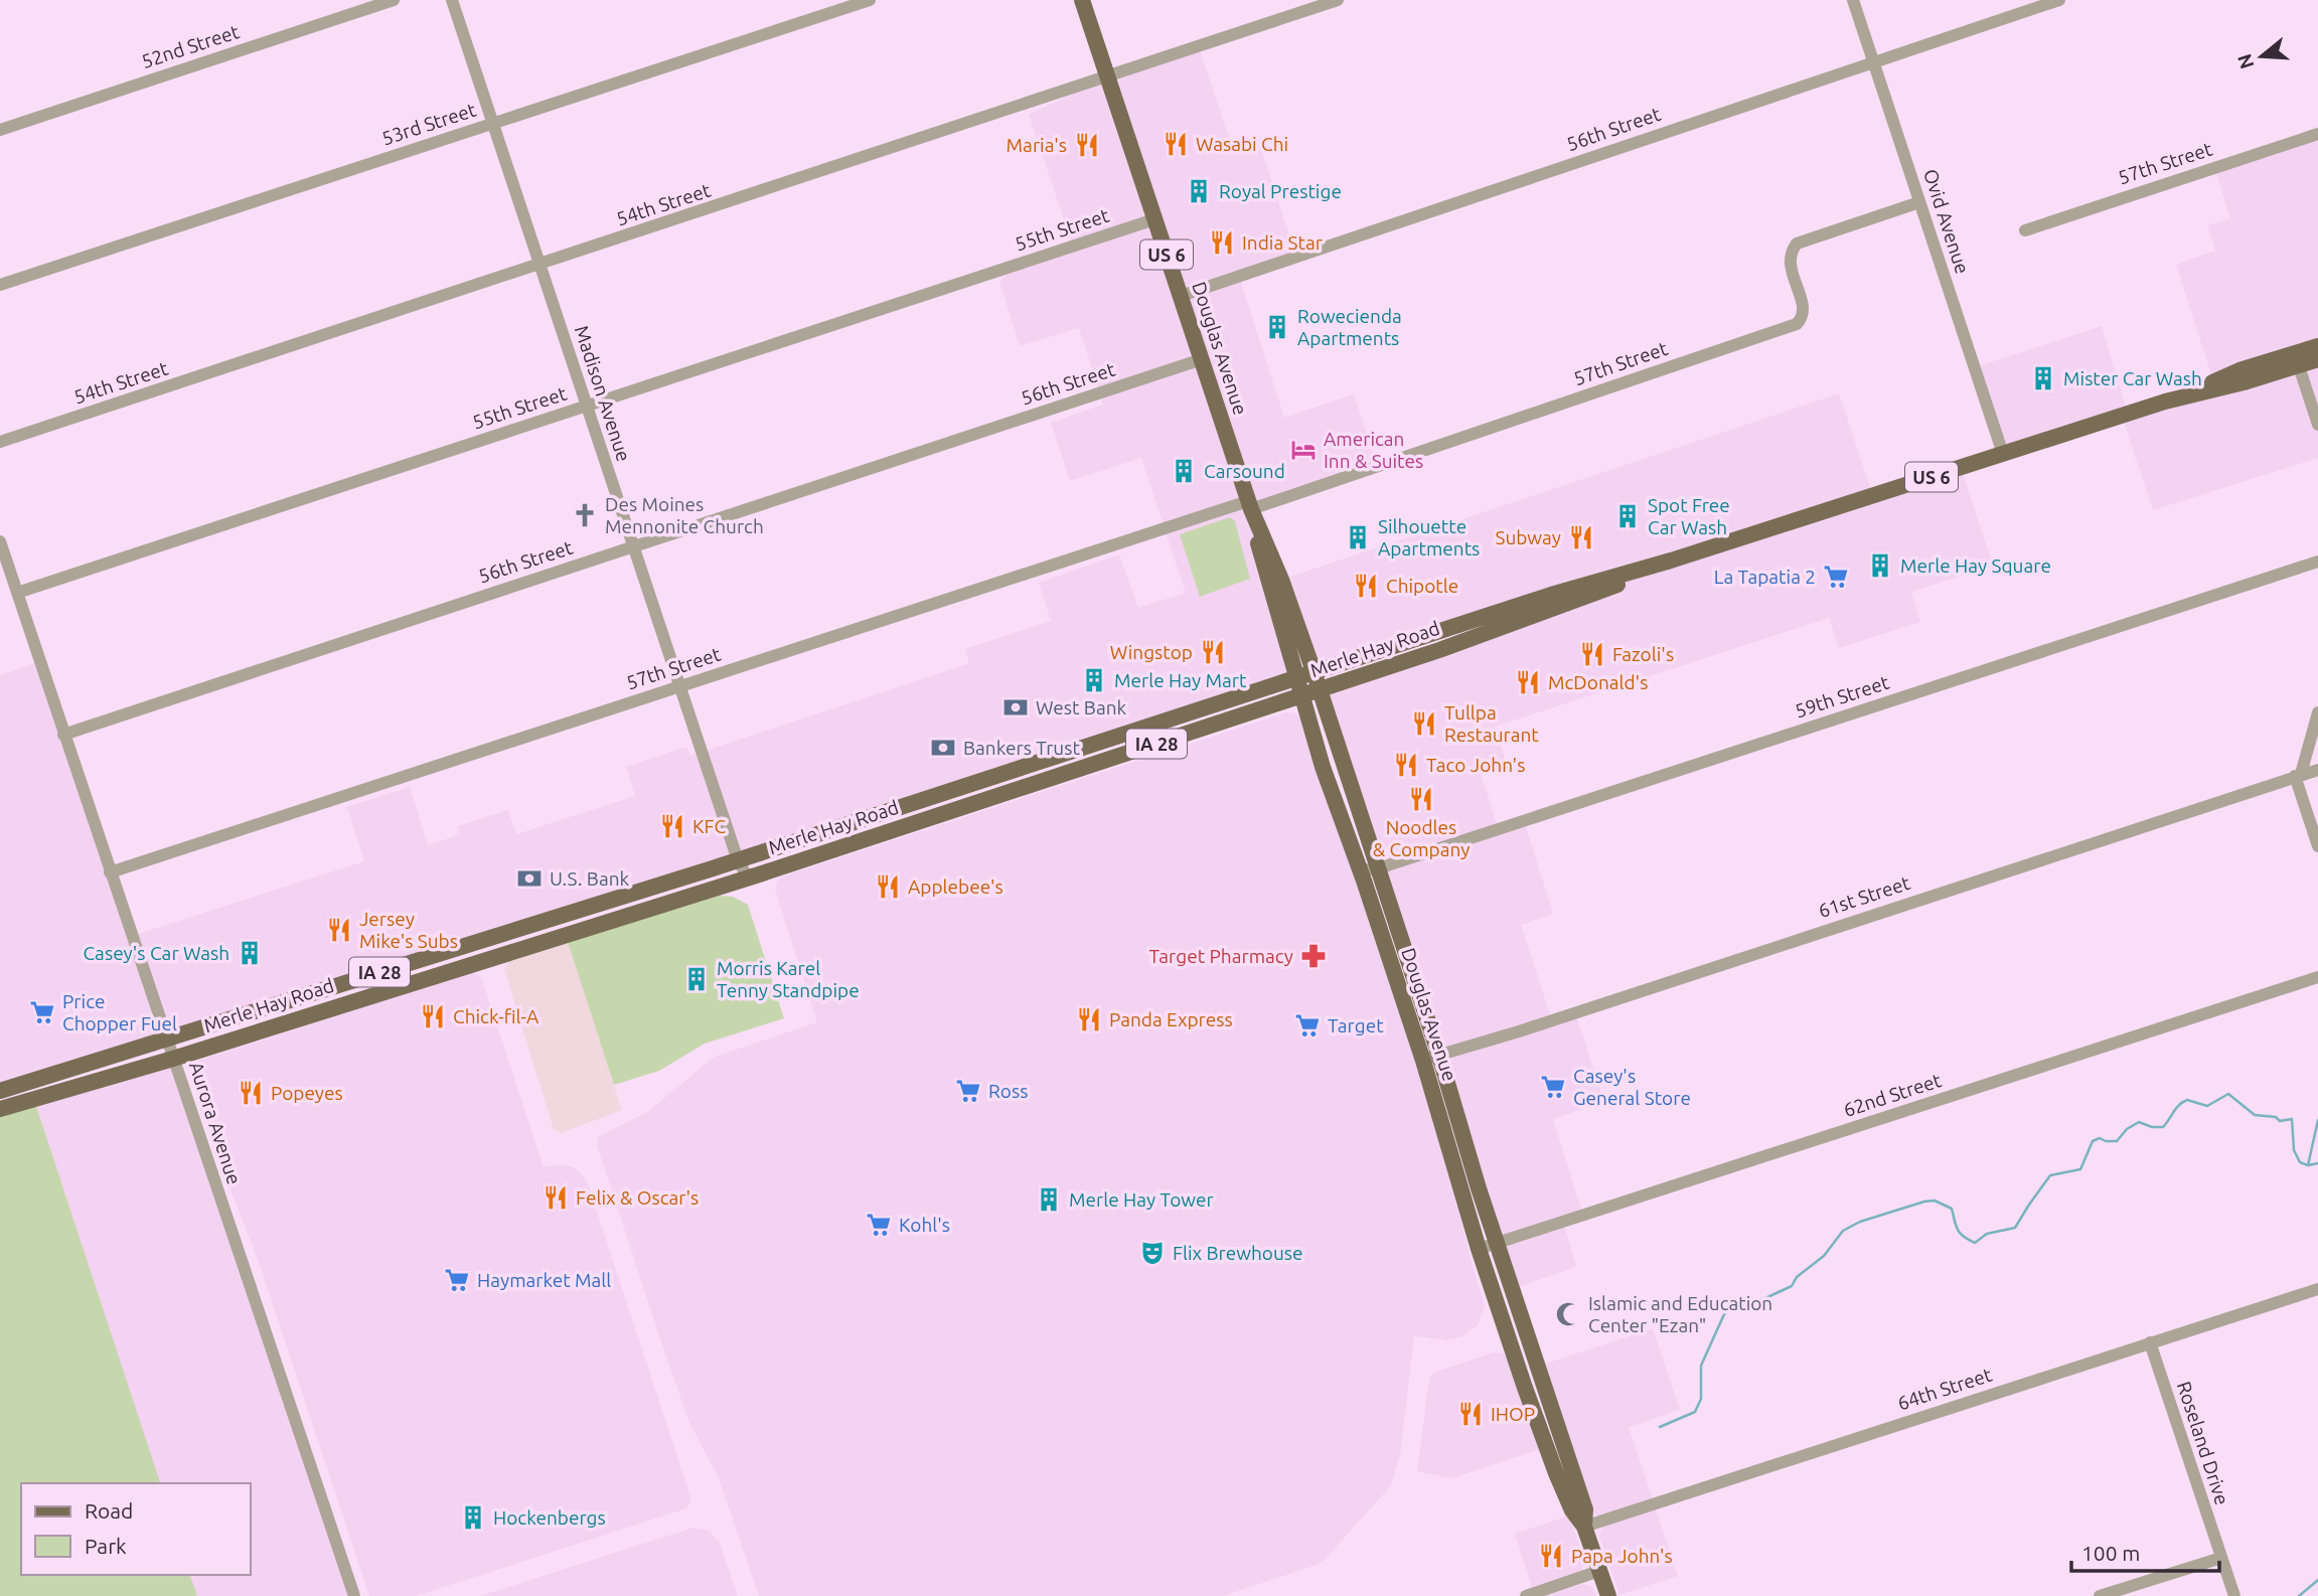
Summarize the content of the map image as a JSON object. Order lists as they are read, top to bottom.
{
  "streets": {
    "main road": [
      "US 6",
      "Douglas Avenue",
      "Merle Hay Road",
      "IA 28"
    ],
    "street": [
      "52nd Street",
      "53rd Street",
      "56th Street",
      "57th Street",
      "54th Street",
      "Ovid Avenue",
      "55th Street",
      "Madison Avenue",
      "59th Street",
      "61st Street",
      "62nd Street",
      "Aurora Avenue",
      "64th Street",
      "Roseland Drive"
    ]
  },
  "crossings": [
    ["53rd Street", "Madison Avenue"],
    ["56th Street", "Ovid Avenue"],
    ["56th Street", "Douglas Avenue"],
    ["56th Street", "Madison Avenue"],
    ["56th Street", "Aurora Avenue"],
    ["57th Street", "Ovid Avenue"],
    ["57th Street", "Douglas Avenue"],
    ["57th Street", "Madison Avenue"],
    ["57th Street", "Aurora Avenue"],
    ["54th Street", "Douglas Avenue"],
    ["54th Street", "Madison Avenue"],
    ["Ovid Avenue", "Merle Hay Road"],
    ["55th Street", "Douglas Avenue"],
    ["55th Street", "Madison Avenue"],
    ["55th Street", "Aurora Avenue"],
    ["Douglas Avenue", "Merle Hay Road"],
    ["Douglas Avenue", "59th Street"],
    ["Douglas Avenue", "61st Street"],
    ["Douglas Avenue", "62nd Street"],
    ["Douglas Avenue", "64th Street"],
    ["Madison Avenue", "Merle Hay Road"],
    ["Merle Hay Road", "Aurora Avenue"],
    ["64th Street", "Roseland Drive"]
  ],
  "places": {
    "restaurant": [
      "Wasabi Chi",
      "Maria's",
      "India Star",
      "Subway",
      "Chipotle",
      "Wingstop",
      "Fazoli's",
      "McDonald's",
      "Tullpa Restaurant",
      "Taco John's",
      "Noodles & Company",
      "KFC",
      "Applebee's",
      "Jersey Mike's Subs",
      "Chick-fil-A",
      "Panda Express",
      "Popeyes",
      "Felix & Oscar's",
      "IHOP",
      "Papa John's"
    ],
    "building": [
      "Royal Prestige",
      "Rowecienda Apartments",
      "Mister Car Wash",
      "Carsound",
      "Spot Free Car Wash",
      "Silhouette Apartments",
      "Merle Hay Square",
      "Merle Hay Mart",
      "Casey's Car Wash",
      "Morris Karel Tenny Standpipe",
      "Merle Hay Tower",
      "Hockenbergs"
    ],
    "hotel": ["American Inn & Suites"],
    "church": ["Des Moines Mennonite Church"],
    "supermarket": [
      "La Tapatia 2",
      "Price Chopper Fuel",
      "Target",
      "Casey's General Store",
      "Ross",
      "Kohl's",
      "Haymarket Mall"
    ],
    "bank": ["West Bank", "Bankers Trust", "U.S. Bank"],
    "pharmacy": ["Target Pharmacy"],
    "theatre": ["Flix Brewhouse"],
    "mosque": ["Islamic and Education Center \"Ezan\""]
  },
  "legend": ["Road", "Park"],
  "scale_bar": "100 m",
  "north": "left"
}
